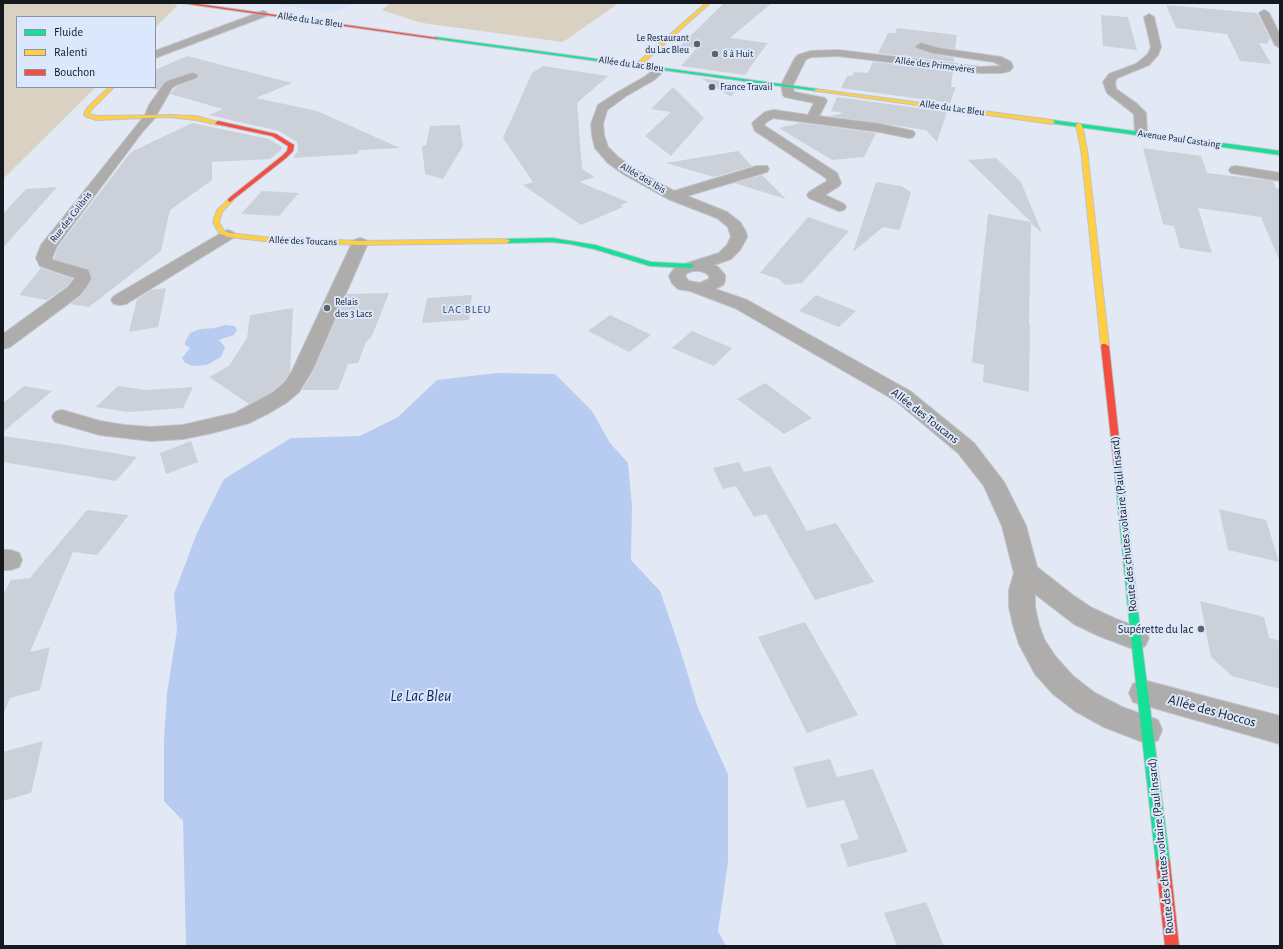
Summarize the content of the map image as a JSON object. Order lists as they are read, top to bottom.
{
  "streets": {
    "street": [
      "Allée du Lac Bleu",
      "Allée des Primevères",
      "Avenue Paul Castaing",
      "Allée des Ibis",
      "Rue des Colibris",
      "Allée des Toucans",
      "Route des chutes voltaire (Paul Insard)",
      "Allée des Hoccos"
    ]
  },
  "crossings": [
    ["Allée du Lac Bleu", "Allée des Primevères"],
    ["Allée du Lac Bleu", "Avenue Paul Castaing"],
    ["Allée du Lac Bleu", "Allée des Ibis"],
    ["Allée du Lac Bleu", "Route des chutes voltaire (Paul Insard)"],
    ["Avenue Paul Castaing", "Route des chutes voltaire (Paul Insard)"],
    ["Allée des Ibis", "Allée des Toucans"],
    ["Allée des Toucans", "Route des chutes voltaire (Paul Insard)"],
    ["Route des chutes voltaire (Paul Insard)", "Allée des Hoccos"]
  ],
  "districts": ["LAC BLEU"],
  "water": ["Le Lac Bleu"],
  "places": [
    "Le Restaurant du Lac Bleu",
    "8 à Huit",
    "France Travail",
    "Relais des 3 Lacs",
    "Supérette du lac"
  ],
  "legend": ["Fluide", "Ralenti", "Bouchon"]
}
